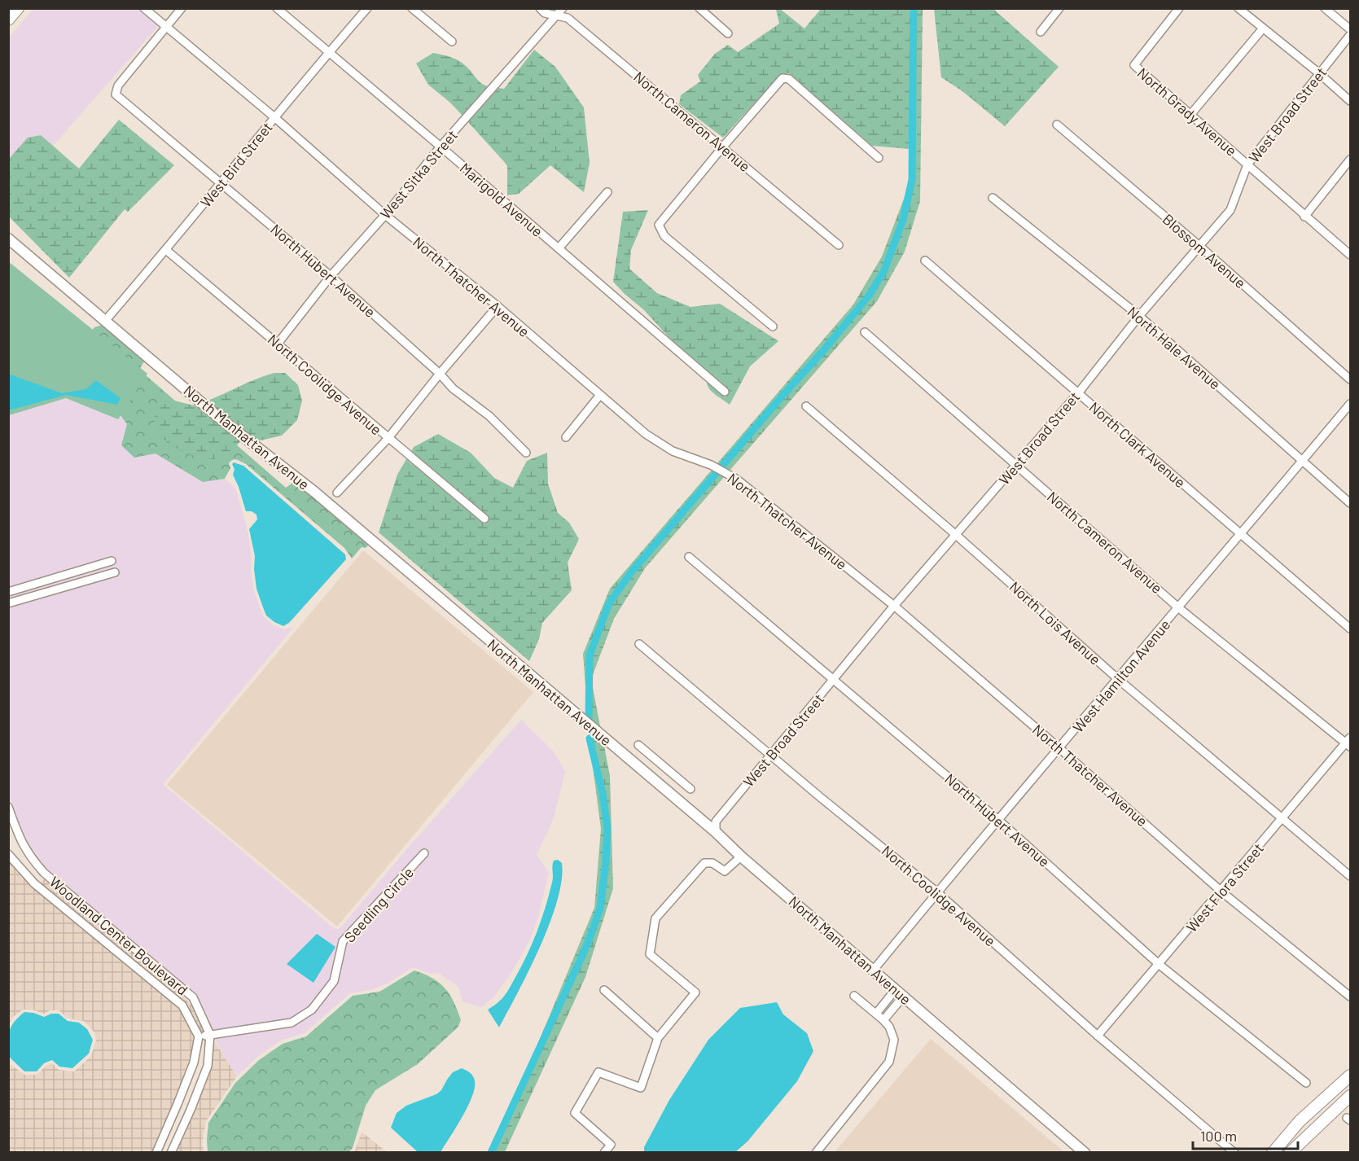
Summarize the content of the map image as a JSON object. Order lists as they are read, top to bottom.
{
  "streets": {
    "street": [
      "North Grady Avenue",
      "West Broad Street",
      "North Cameron Avenue",
      "West Bird Street",
      "West Sitka Street",
      "Marigold Avenue",
      "Blossom Avenue",
      "North Hubert Avenue",
      "North Thatcher Avenue",
      "North Hale Avenue",
      "North Coolidge Avenue",
      "North Manhattan Avenue",
      "North Clark Avenue",
      "North Lois Avenue",
      "West Hamilton Avenue",
      "West Flora Street",
      "Seedling Circle",
      "Woodland Center Boulevard"
    ]
  },
  "crossings": [
    ["North Grady Avenue", "West Broad Street"],
    ["West Broad Street", "North Cameron Avenue"],
    ["West Broad Street", "Blossom Avenue"],
    ["West Broad Street", "North Hubert Avenue"],
    ["West Broad Street", "North Thatcher Avenue"],
    ["West Broad Street", "North Hale Avenue"],
    ["West Broad Street", "North Coolidge Avenue"],
    ["West Broad Street", "North Manhattan Avenue"],
    ["West Broad Street", "North Clark Avenue"],
    ["West Broad Street", "North Lois Avenue"],
    ["North Cameron Avenue", "West Sitka Street"],
    ["North Cameron Avenue", "West Hamilton Avenue"],
    ["North Cameron Avenue", "West Flora Street"],
    ["West Bird Street", "Marigold Avenue"],
    ["West Bird Street", "North Hubert Avenue"],
    ["West Bird Street", "North Thatcher Avenue"],
    ["West Bird Street", "North Coolidge Avenue"],
    ["West Bird Street", "North Manhattan Avenue"],
    ["West Sitka Street", "Marigold Avenue"],
    ["West Sitka Street", "North Hubert Avenue"],
    ["West Sitka Street", "North Thatcher Avenue"],
    ["West Sitka Street", "North Coolidge Avenue"],
    ["North Hubert Avenue", "North Thatcher Avenue"],
    ["North Hubert Avenue", "West Hamilton Avenue"],
    ["North Hubert Avenue", "West Flora Street"],
    ["North Thatcher Avenue", "West Hamilton Avenue"],
    ["North Thatcher Avenue", "West Flora Street"],
    ["North Hale Avenue", "West Hamilton Avenue"],
    ["North Coolidge Avenue", "West Hamilton Avenue"],
    ["North Coolidge Avenue", "West Flora Street"],
    ["North Manhattan Avenue", "West Hamilton Avenue"],
    ["North Clark Avenue", "West Hamilton Avenue"],
    ["North Lois Avenue", "West Hamilton Avenue"],
    ["North Lois Avenue", "West Flora Street"],
    ["Seedling Circle", "Woodland Center Boulevard"]
  ],
  "scale_bar": "100 m"
}
